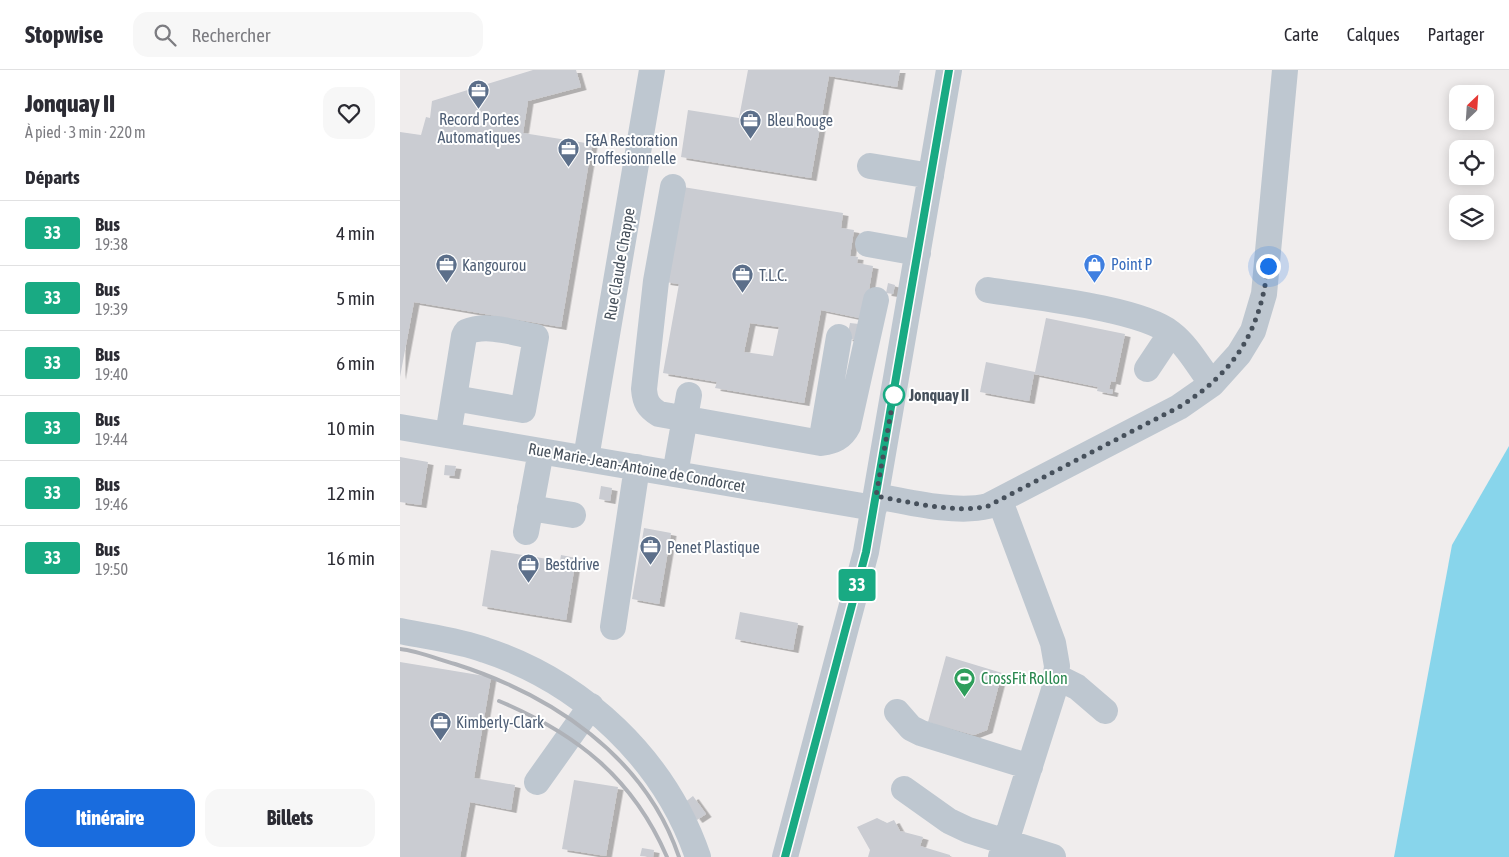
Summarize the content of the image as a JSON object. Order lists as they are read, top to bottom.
{
  "streets": {
    "street": ["Rue Claude Chappe", "Rue Marie-Jean-Antoine de Condorcet"]
  },
  "crossings": [
    ["Rue Claude Chappe", "Rue Marie-Jean-Antoine de Condorcet"]
  ],
  "places": {
    "office": [
      "Record Portes Automatiques",
      "Bleu Rouge",
      "F&A Restoration Proffesionnelle",
      "Kangourou",
      "T.L.C.",
      "Penet Plastique",
      "Bestdrive",
      "Kimberly-Clark"
    ],
    "shop": ["Point P"],
    "other": ["Jonquay II"],
    "sports": ["CrossFit Rollon"]
  },
  "lines": ["bus line 33"],
  "north": "top right",
  "page": {
    "header": "Stopwise",
    "search": "Rechercher",
    "nav": ["Carte", "Calques", "Partager"],
    "heading": [
      ["Jonquay II", "À pied · 3 min · 220 m"],
      "Départs"
    ],
    "on_map": "33",
    "list": [
      {
        "mark": "33",
        "name": "Bus",
        "note": "19:38",
        "value": "4 min"
      },
      {
        "mark": "33",
        "name": "Bus",
        "note": "19:39",
        "value": "5 min"
      },
      {
        "mark": "33",
        "name": "Bus",
        "note": "19:40",
        "value": "6 min"
      },
      {
        "mark": "33",
        "name": "Bus",
        "note": "19:44",
        "value": "10 min"
      },
      {
        "mark": "33",
        "name": "Bus",
        "note": "19:46",
        "value": "12 min"
      },
      {
        "mark": "33",
        "name": "Bus",
        "note": "19:50",
        "value": "16 min"
      }
    ],
    "buttons": ["Itinéraire", "Billets"]
  }
}
